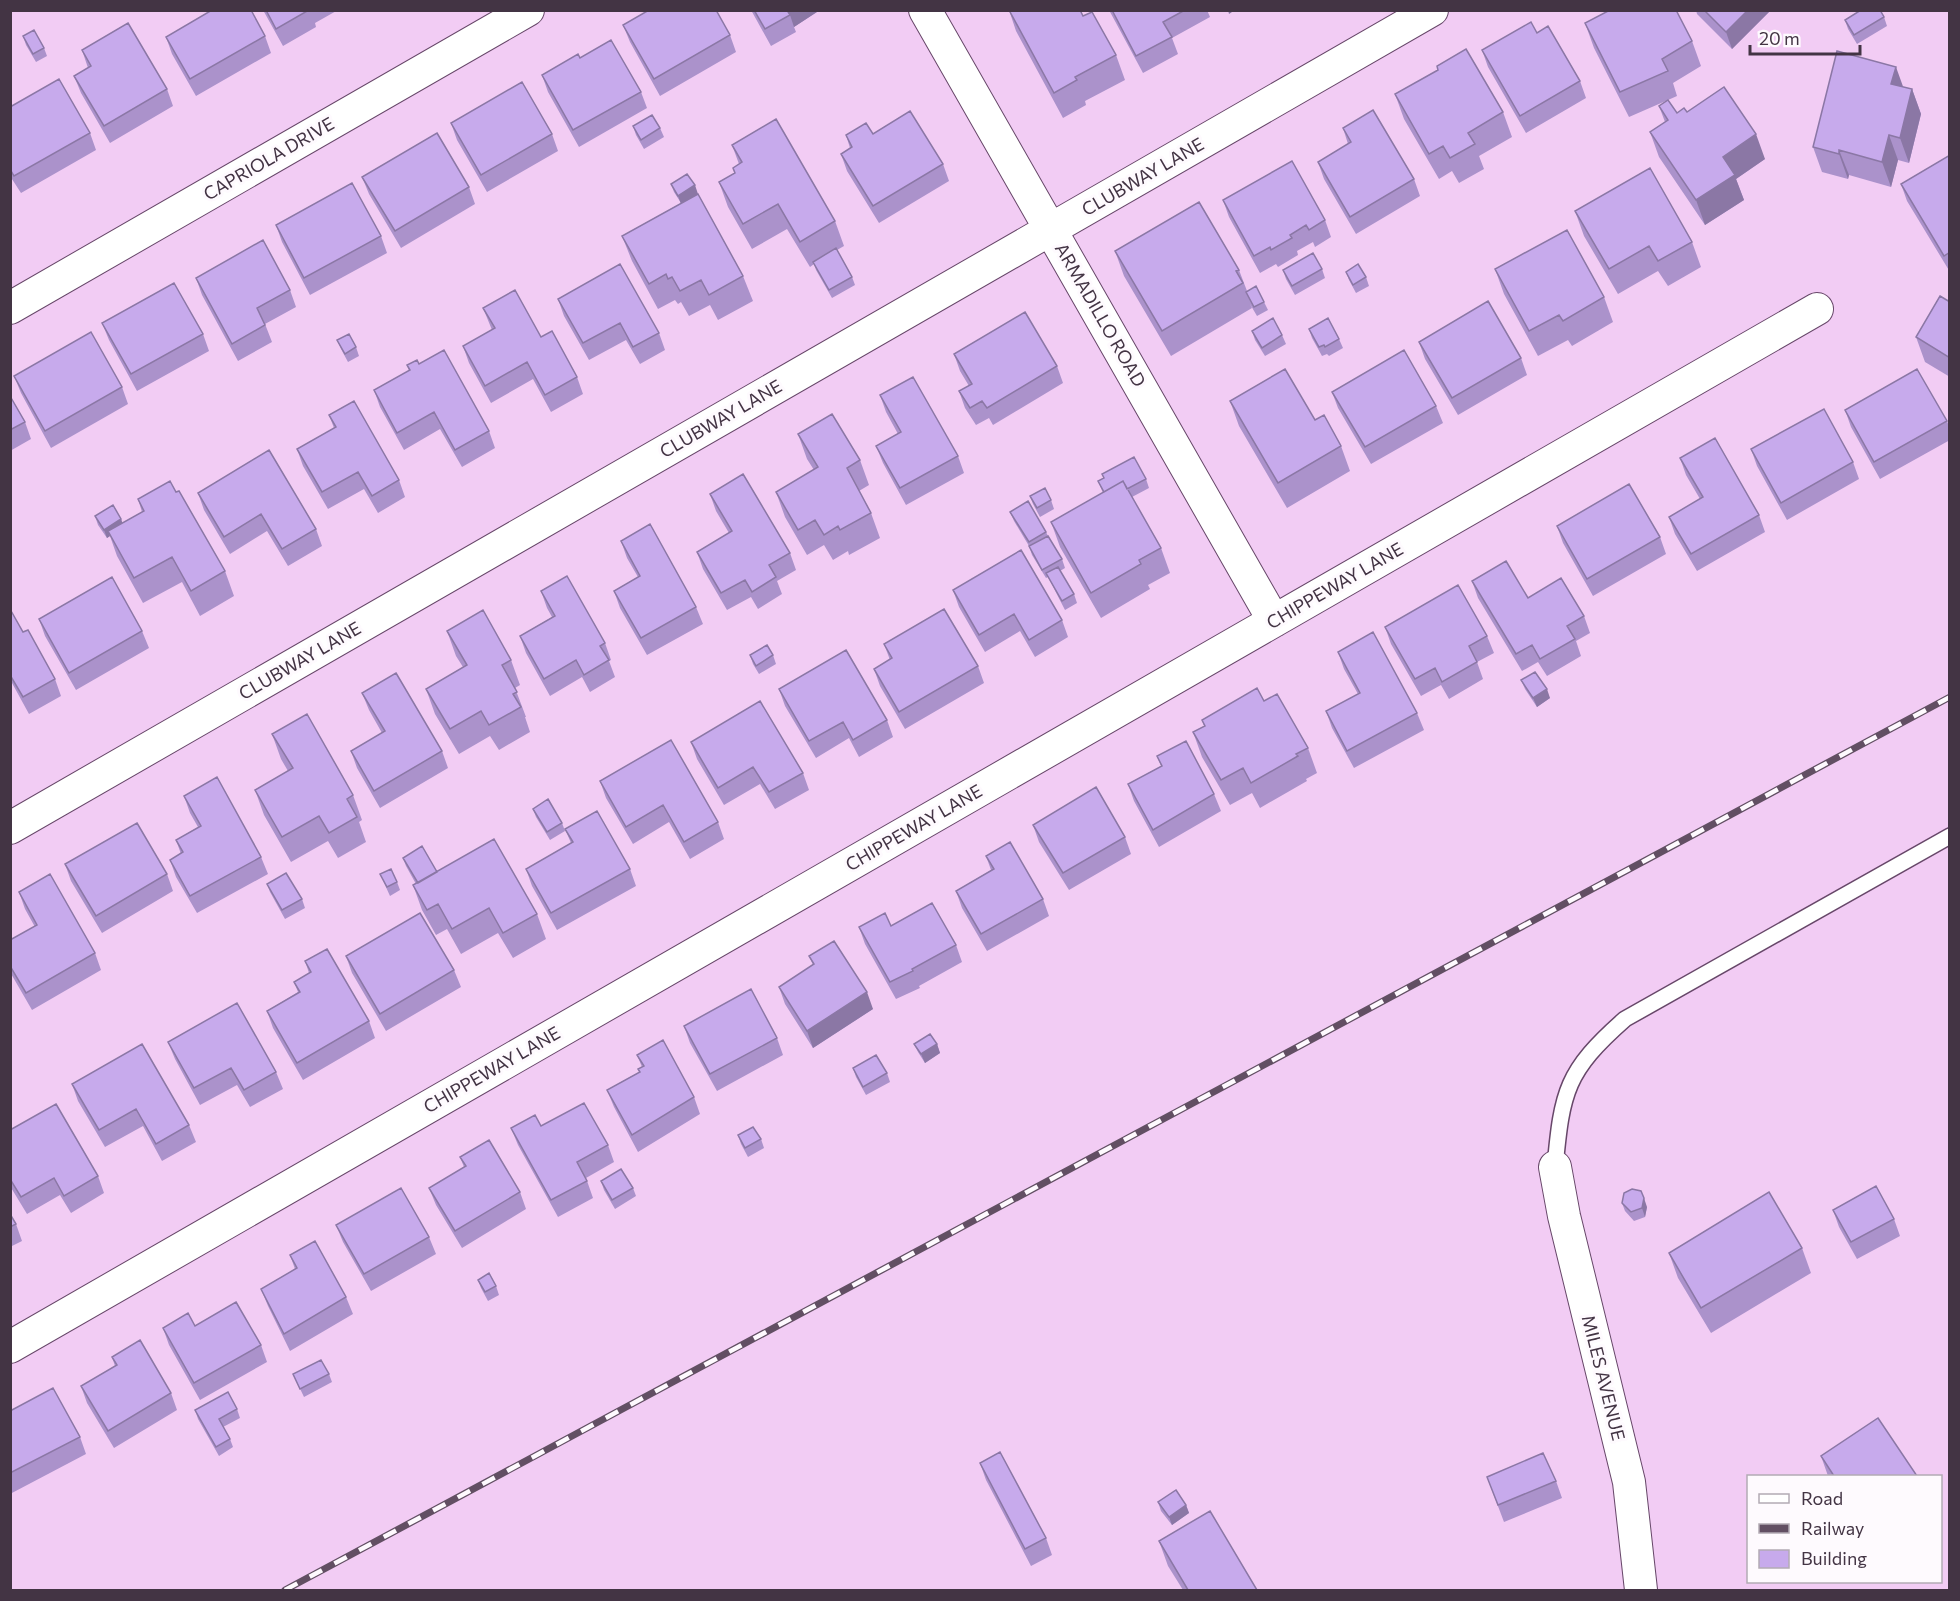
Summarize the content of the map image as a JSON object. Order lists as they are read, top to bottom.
{
  "streets": {
    "street": [
      "CAPRIOLA DRIVE",
      "CLUBWAY LANE",
      "ARMADILLO ROAD",
      "CHIPPEWAY LANE",
      "MILES AVENUE"
    ]
  },
  "crossings": [
    ["CLUBWAY LANE", "ARMADILLO ROAD"],
    ["ARMADILLO ROAD", "CHIPPEWAY LANE"]
  ],
  "legend": ["Road", "Railway", "Building"],
  "scale_bar": "20 m"
}
